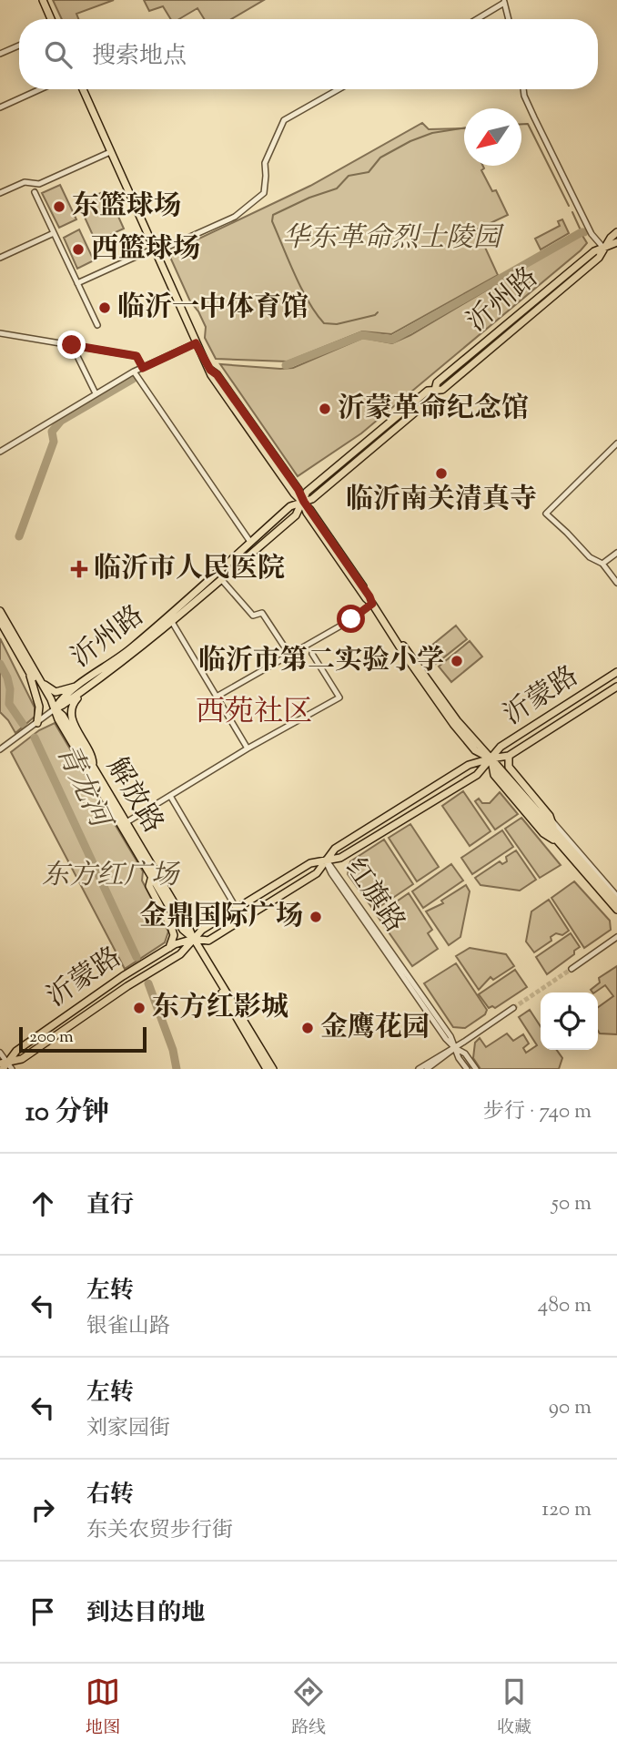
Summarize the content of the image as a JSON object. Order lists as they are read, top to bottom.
{
  "streets": {
    "main road": ["沂州路", "沂蒙路", "解放路"],
    "street": ["红旗路"]
  },
  "crossings": [
    ["沂州路", "解放路"],
    ["沂蒙路", "解放路"],
    ["沂蒙路", "红旗路"]
  ],
  "districts": ["西苑社区"],
  "water": ["青龙河"],
  "parks": ["华东革命烈士陵园", "东方红广场"],
  "places": {
    "other": [
      "东篮球场",
      "西篮球场",
      "临沂一中体育馆",
      "沂蒙革命纪念馆",
      "临沂南关清真寺",
      "临沂市第二实验小学",
      "金鼎国际广场",
      "东方红影城",
      "金鹰花园"
    ],
    "health": ["临沂市人民医院"]
  },
  "scale_bar": "200 m",
  "north": "bottom left",
  "page": {
    "search": "搜索地点",
    "scale": "200 m",
    "heading": ["10 分钟", "步行 · 740 m"],
    "list": [
      ["直行", "50 m"],
      ["左转", "银雀山路", "480 m"],
      ["左转", "刘家园街", "90 m"],
      ["右转", "东关农贸步行街", "120 m"],
      "到达目的地"
    ],
    "nav": ["地图", "路线", "收藏"]
  }
}
